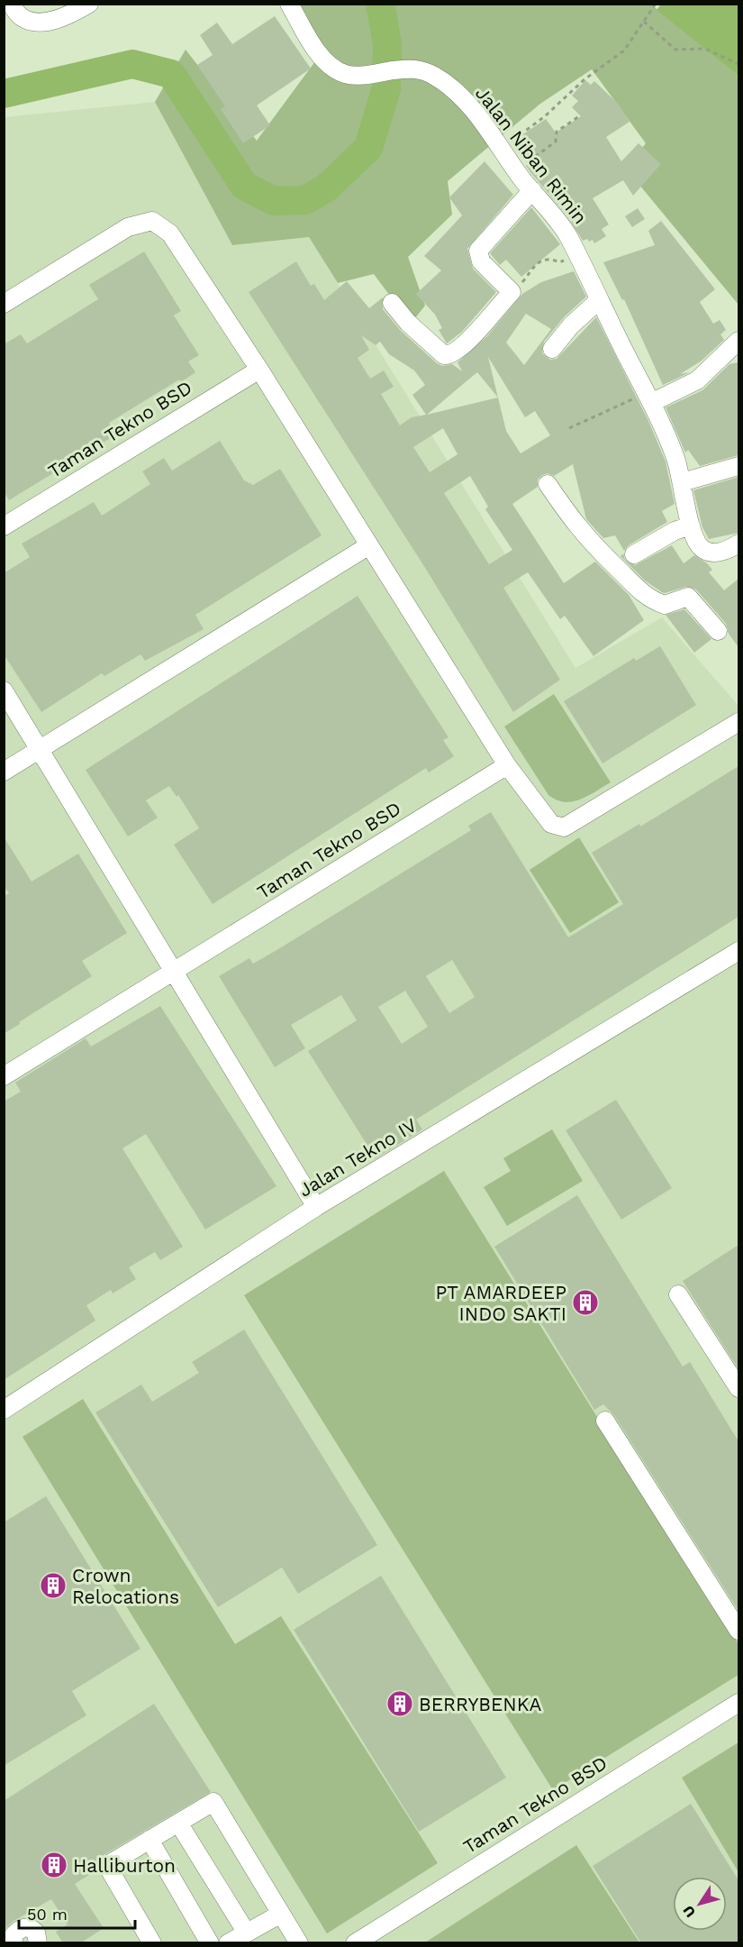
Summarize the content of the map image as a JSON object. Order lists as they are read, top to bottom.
{
  "streets": {
    "street": ["Jalan Niban Rimin", "Taman Tekno BSD", "Jalan Tekno IV"]
  },
  "places": {
    "building": [
      "PT AMARDEEP INDO SAKTI",
      "Crown Relocations",
      "BERRYBENKA",
      "Halliburton"
    ]
  },
  "scale_bar": "50 m",
  "north": "bottom left"
}
